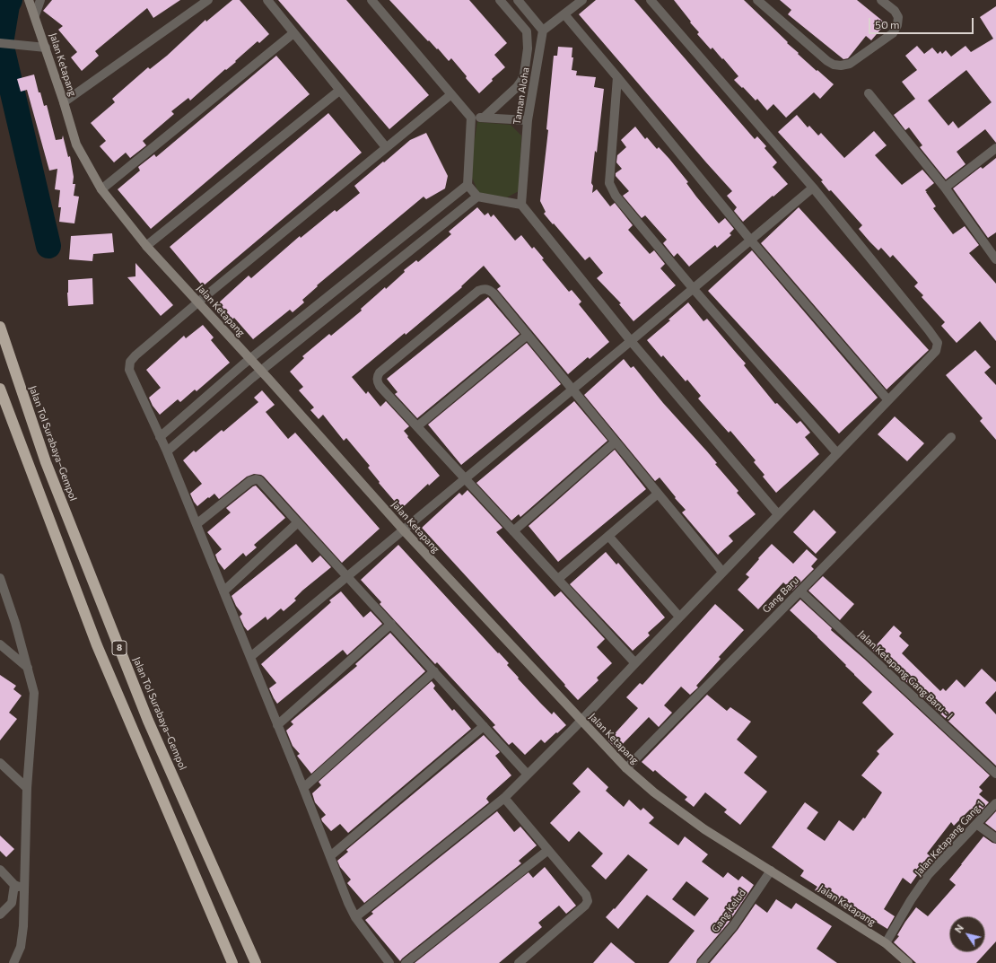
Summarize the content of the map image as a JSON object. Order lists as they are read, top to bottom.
{
  "streets": {
    "highway": ["Jalan Tol Surabaya–Gempol", "8"],
    "street": [
      "Jalan Ketapang",
      "Taman Aloha",
      "Gang Baru",
      "Jalan Ketapang Gang Baru - I",
      "Jalan Ketapang Gang 1",
      "Gang Kelud"
    ]
  },
  "crossings": [
    ["Jalan Ketapang", "Gang Baru"],
    ["Jalan Ketapang", "Jalan Ketapang Gang 1"],
    ["Jalan Ketapang", "Gang Kelud"],
    ["Gang Baru", "Jalan Ketapang Gang Baru - I"]
  ],
  "scale_bar": "50 m",
  "north": "top left"
}
